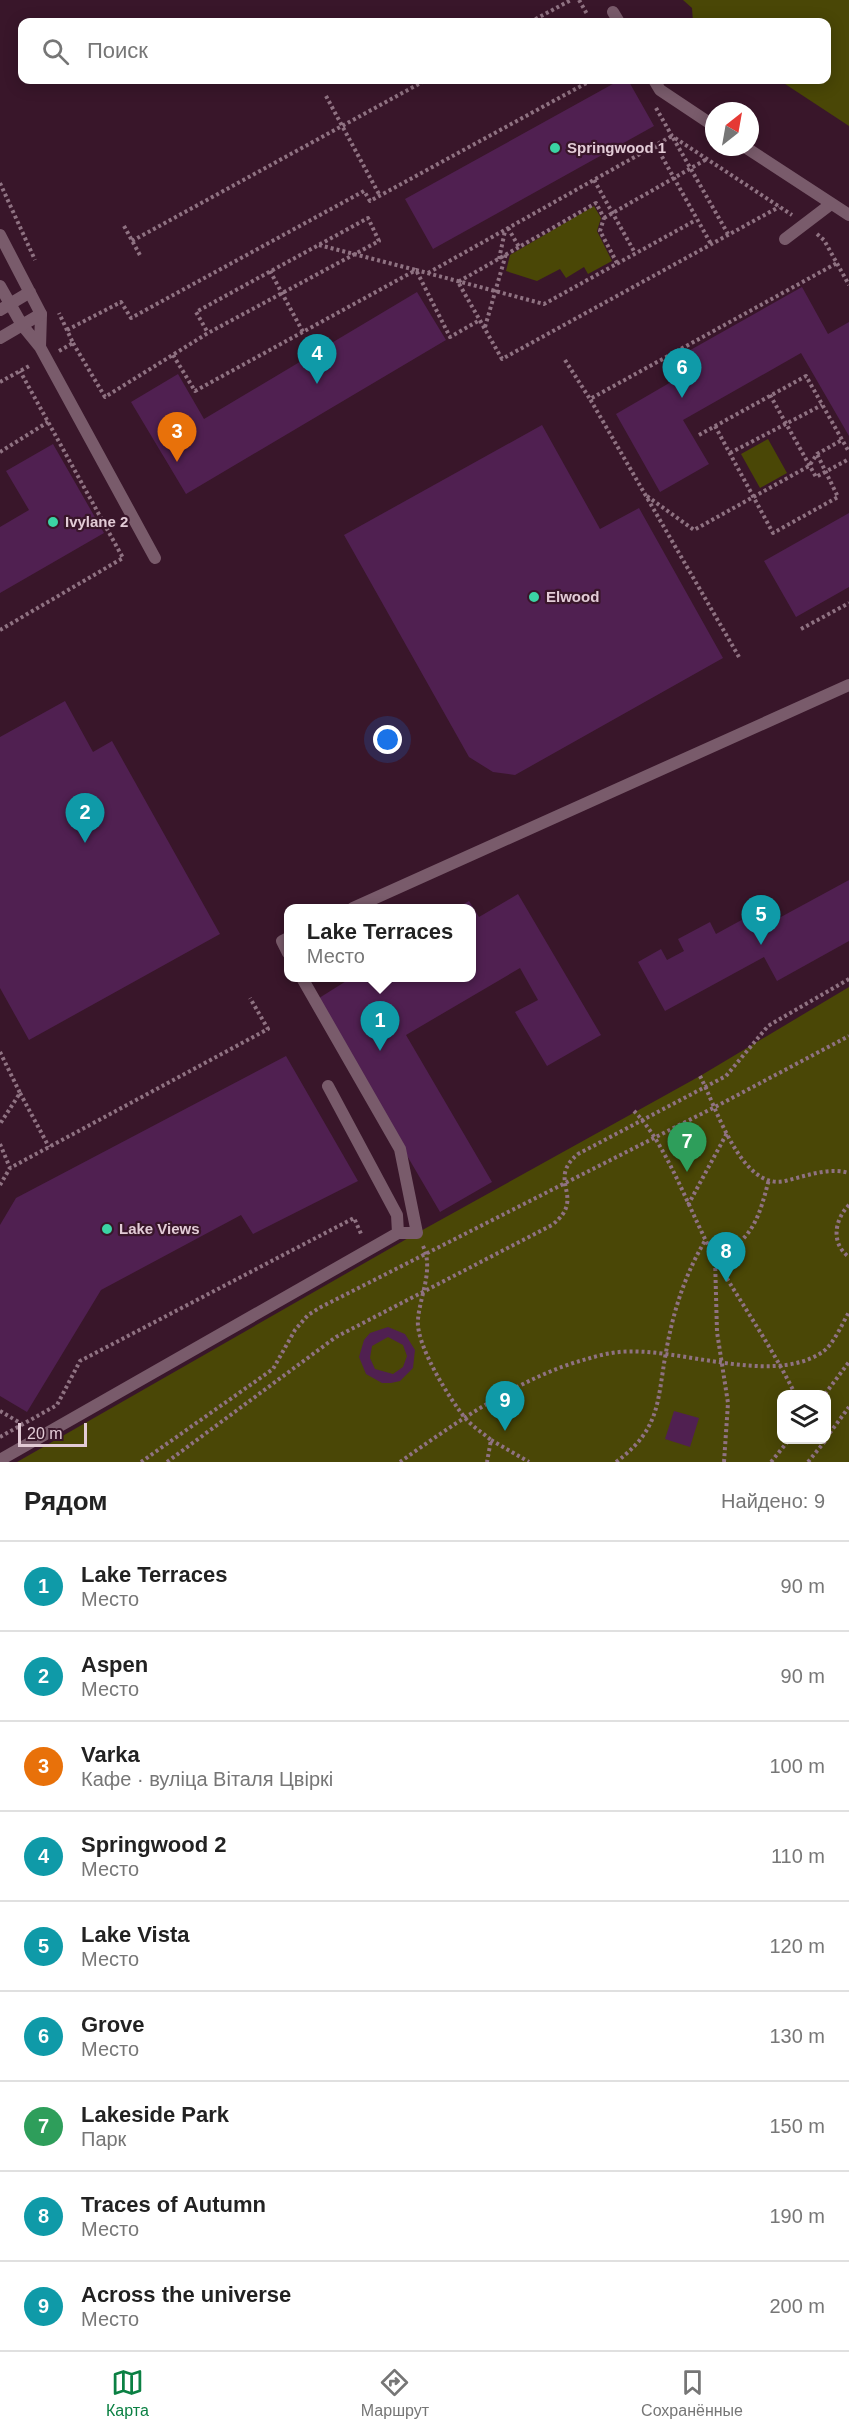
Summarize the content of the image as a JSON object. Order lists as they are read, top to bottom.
{
  "places": [
    "Springwood 1",
    "Ivylane 2",
    "Elwood",
    "Lake Views"
  ],
  "scale_bar": "20 m",
  "north": "top right",
  "page": {
    "search": "Поиск",
    "pins": [
      "4",
      "6",
      "3",
      "2",
      "5",
      "1",
      "7",
      "8",
      "9"
    ],
    "popup": ["Lake Terraces", "Место"],
    "scale": "20 m",
    "heading": ["Рядом", "Найдено: 9"],
    "list": [
      {
        "mark": "1",
        "name": "Lake Terraces",
        "note": "Место",
        "value": "90 m"
      },
      {
        "mark": "2",
        "name": "Aspen",
        "note": "Место",
        "value": "90 m"
      },
      {
        "mark": "3",
        "name": "Varka",
        "note": "Кафе · вуліца Віталя Цвіркі",
        "value": "100 m"
      },
      {
        "mark": "4",
        "name": "Springwood 2",
        "note": "Место",
        "value": "110 m"
      },
      {
        "mark": "5",
        "name": "Lake Vista",
        "note": "Место",
        "value": "120 m"
      },
      {
        "mark": "6",
        "name": "Grove",
        "note": "Место",
        "value": "130 m"
      },
      {
        "mark": "7",
        "name": "Lakeside Park",
        "note": "Парк",
        "value": "150 m"
      },
      {
        "mark": "8",
        "name": "Traces of Autumn",
        "note": "Место",
        "value": "190 m"
      },
      {
        "mark": "9",
        "name": "Across the universe",
        "note": "Место",
        "value": "200 m"
      }
    ],
    "nav": ["Карта", "Маршрут", "Сохранённые"]
  }
}
